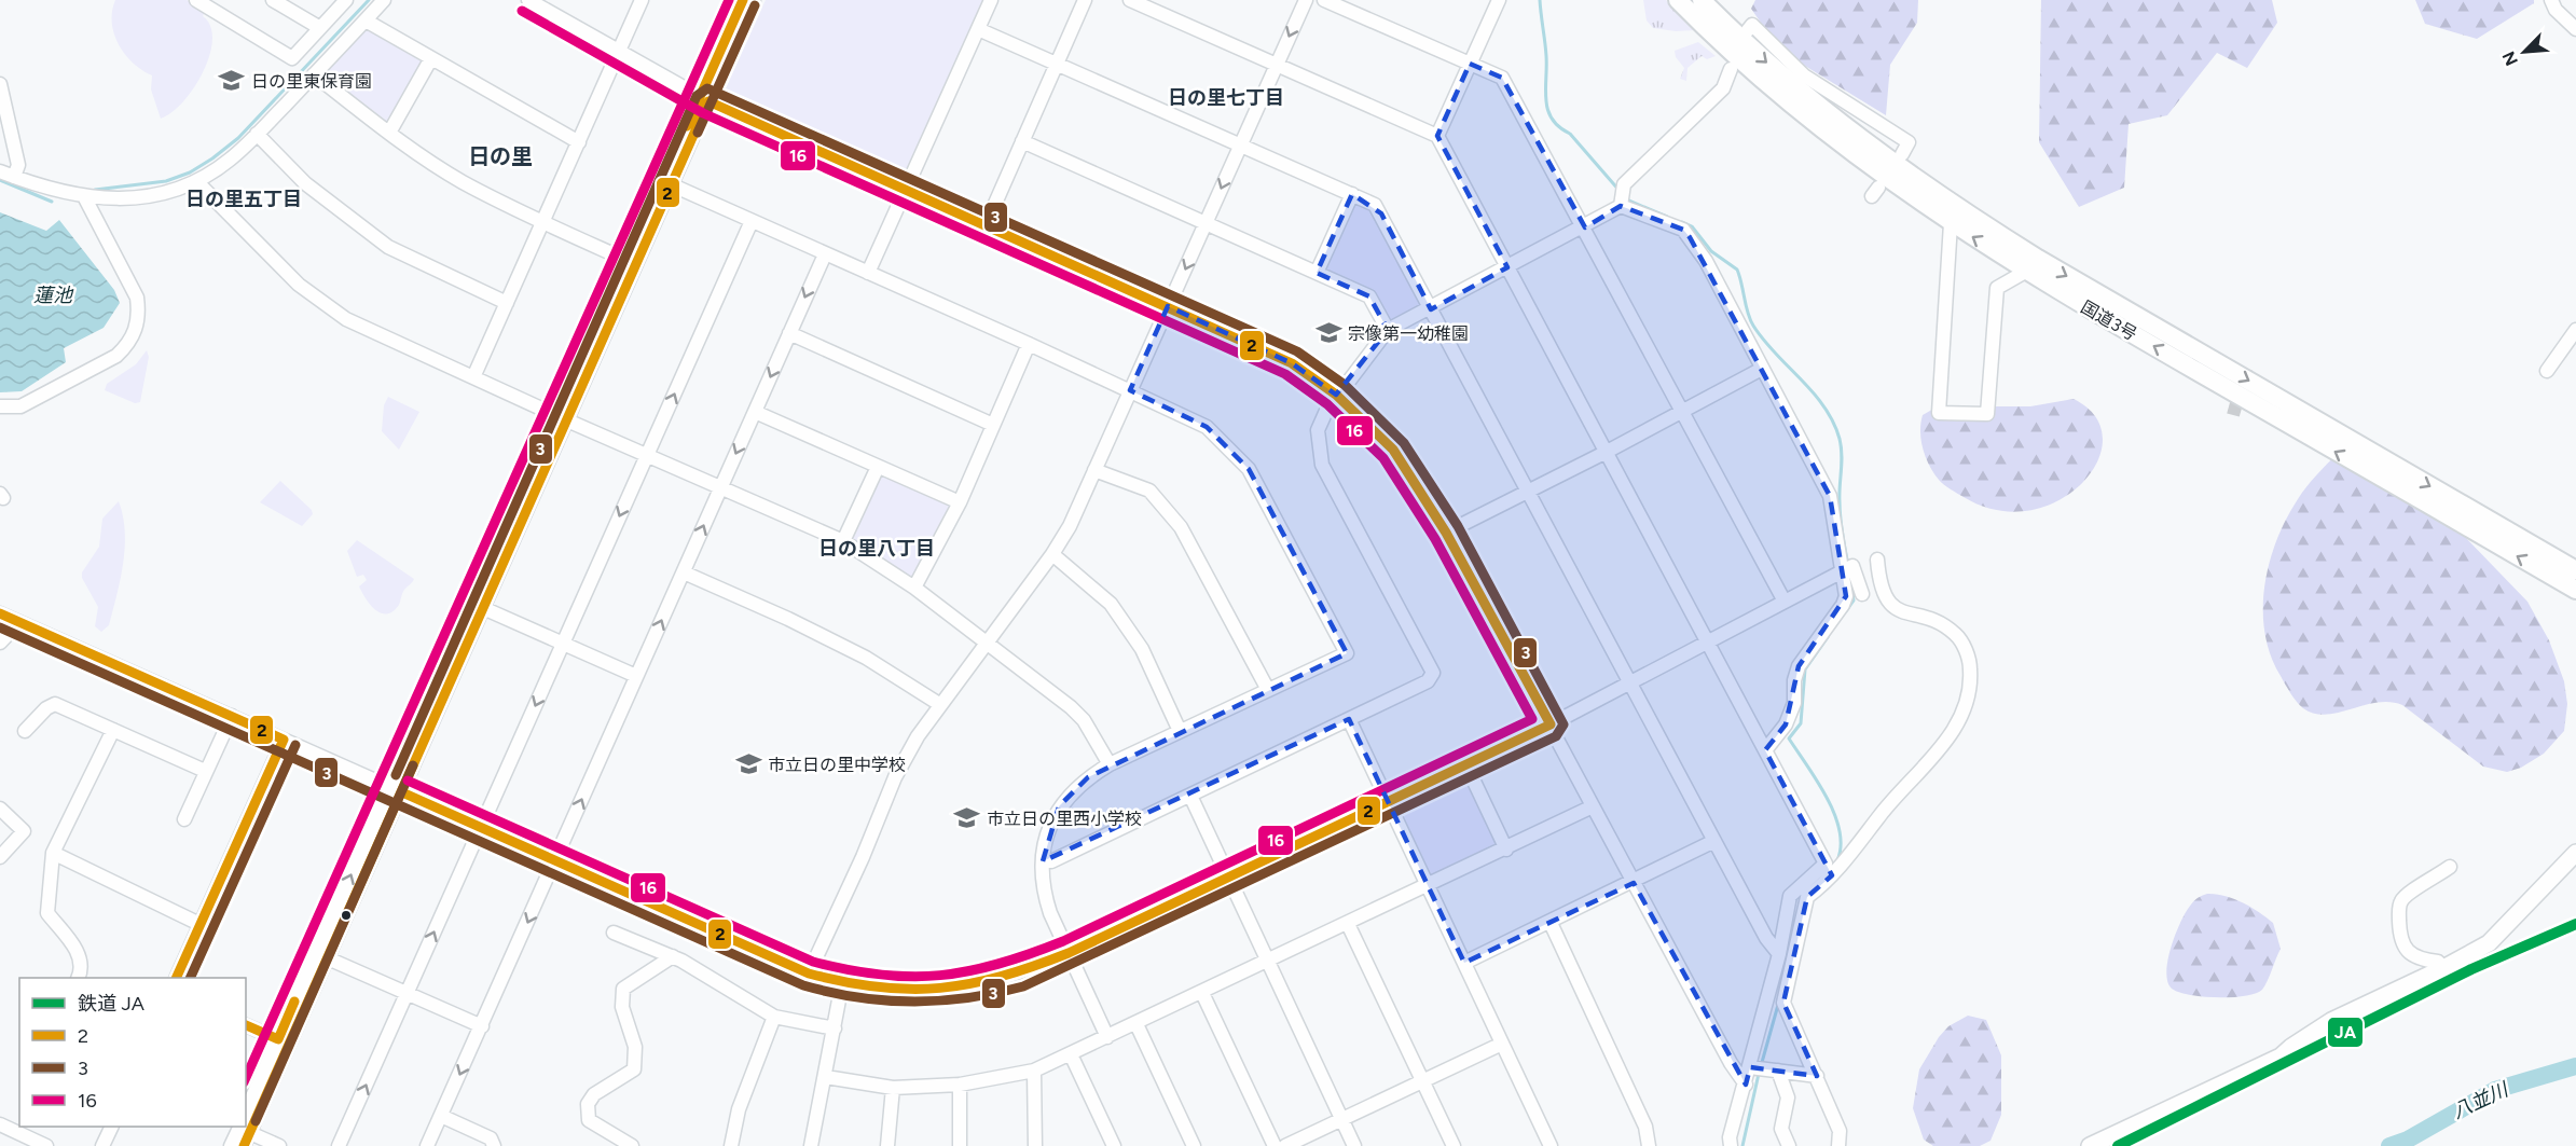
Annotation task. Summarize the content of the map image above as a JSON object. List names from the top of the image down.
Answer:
{
  "streets": {
    "highway": ["国道3号"]
  },
  "districts": [
    "日の里七丁目",
    "日の里",
    "日の里五丁目",
    "日の里八丁目"
  ],
  "water": ["蓮池", "八並川"],
  "places": {
    "school or university": [
      "日の里東保育園",
      "宗像第一幼稚園",
      "市立日の里中学校",
      "市立日の里西小学校"
    ]
  },
  "lines": [
    "transit line 2",
    "transit line 16",
    "transit line 3",
    "rail line JA"
  ],
  "legend": [
    "鉄道 JA",
    "2",
    "3",
    "16"
  ],
  "north": "bottom left"
}
